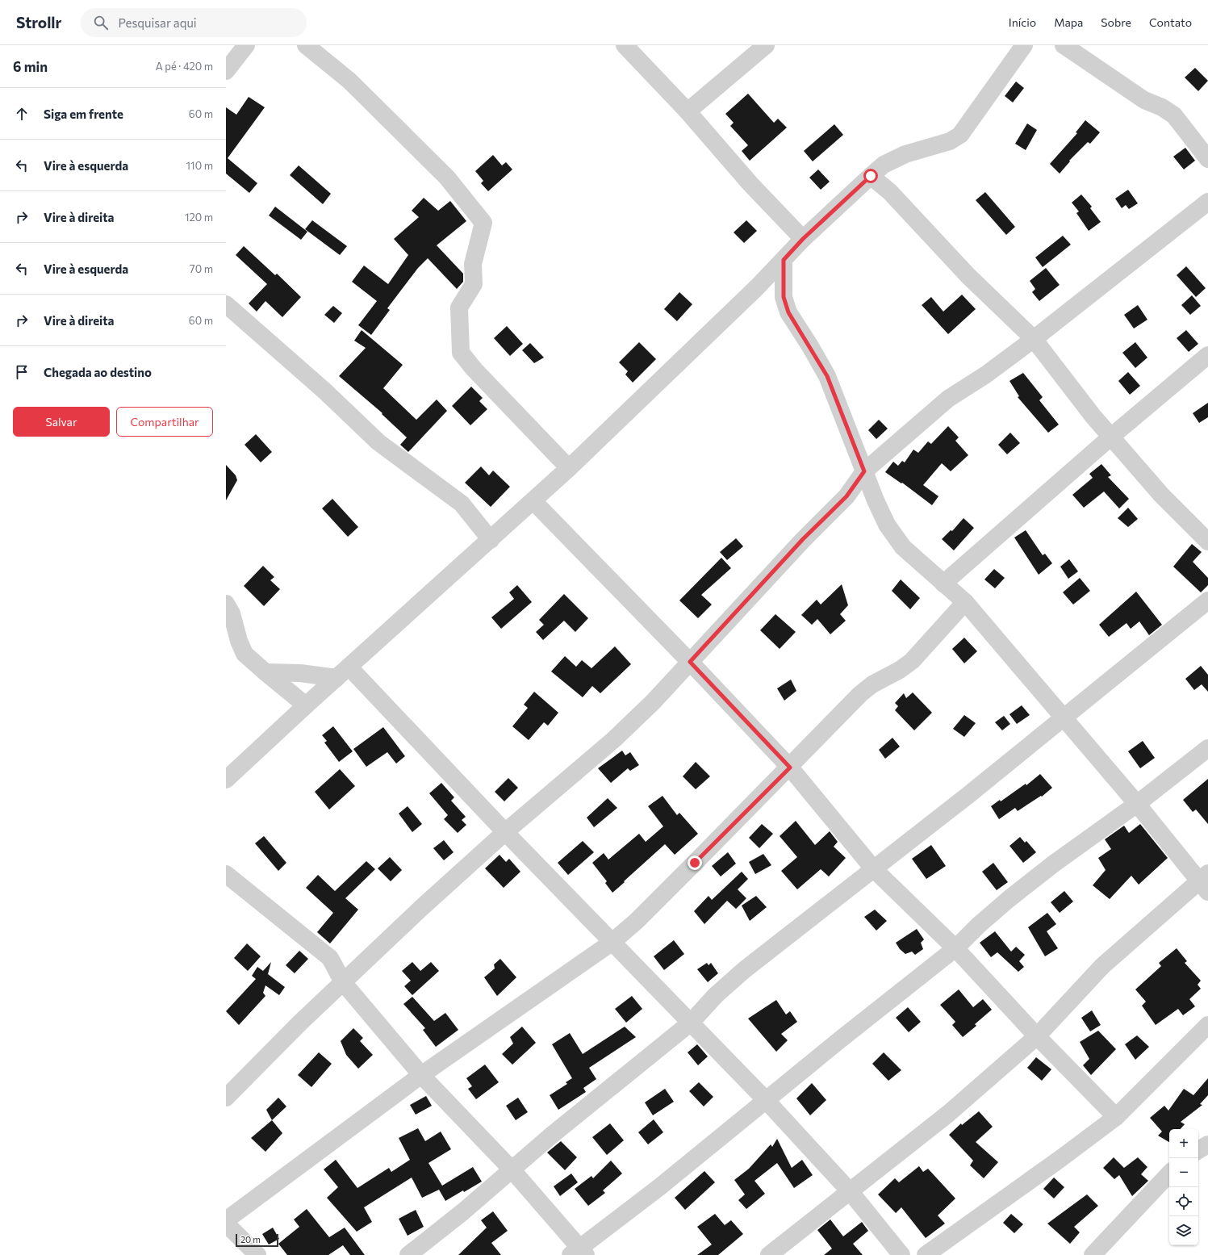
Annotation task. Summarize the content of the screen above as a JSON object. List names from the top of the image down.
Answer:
{
  "scale_bar": "20 m",
  "page": {
    "header": "Strollr",
    "search": "Pesquisar aqui",
    "nav": [
      "Início",
      "Mapa",
      "Sobre",
      "Contato"
    ],
    "heading": ["6 min", "A pé · 420 m"],
    "list": [
      ["Siga em frente", "60 m"],
      ["Vire à esquerda", "110 m"],
      ["Vire à direita", "120 m"],
      ["Vire à esquerda", "70 m"],
      ["Vire à direita", "60 m"],
      "Chegada ao destino"
    ],
    "buttons": ["Salvar", "Compartilhar"],
    "map_buttons": ["+", "−"],
    "scale": "20 m"
  }
}
